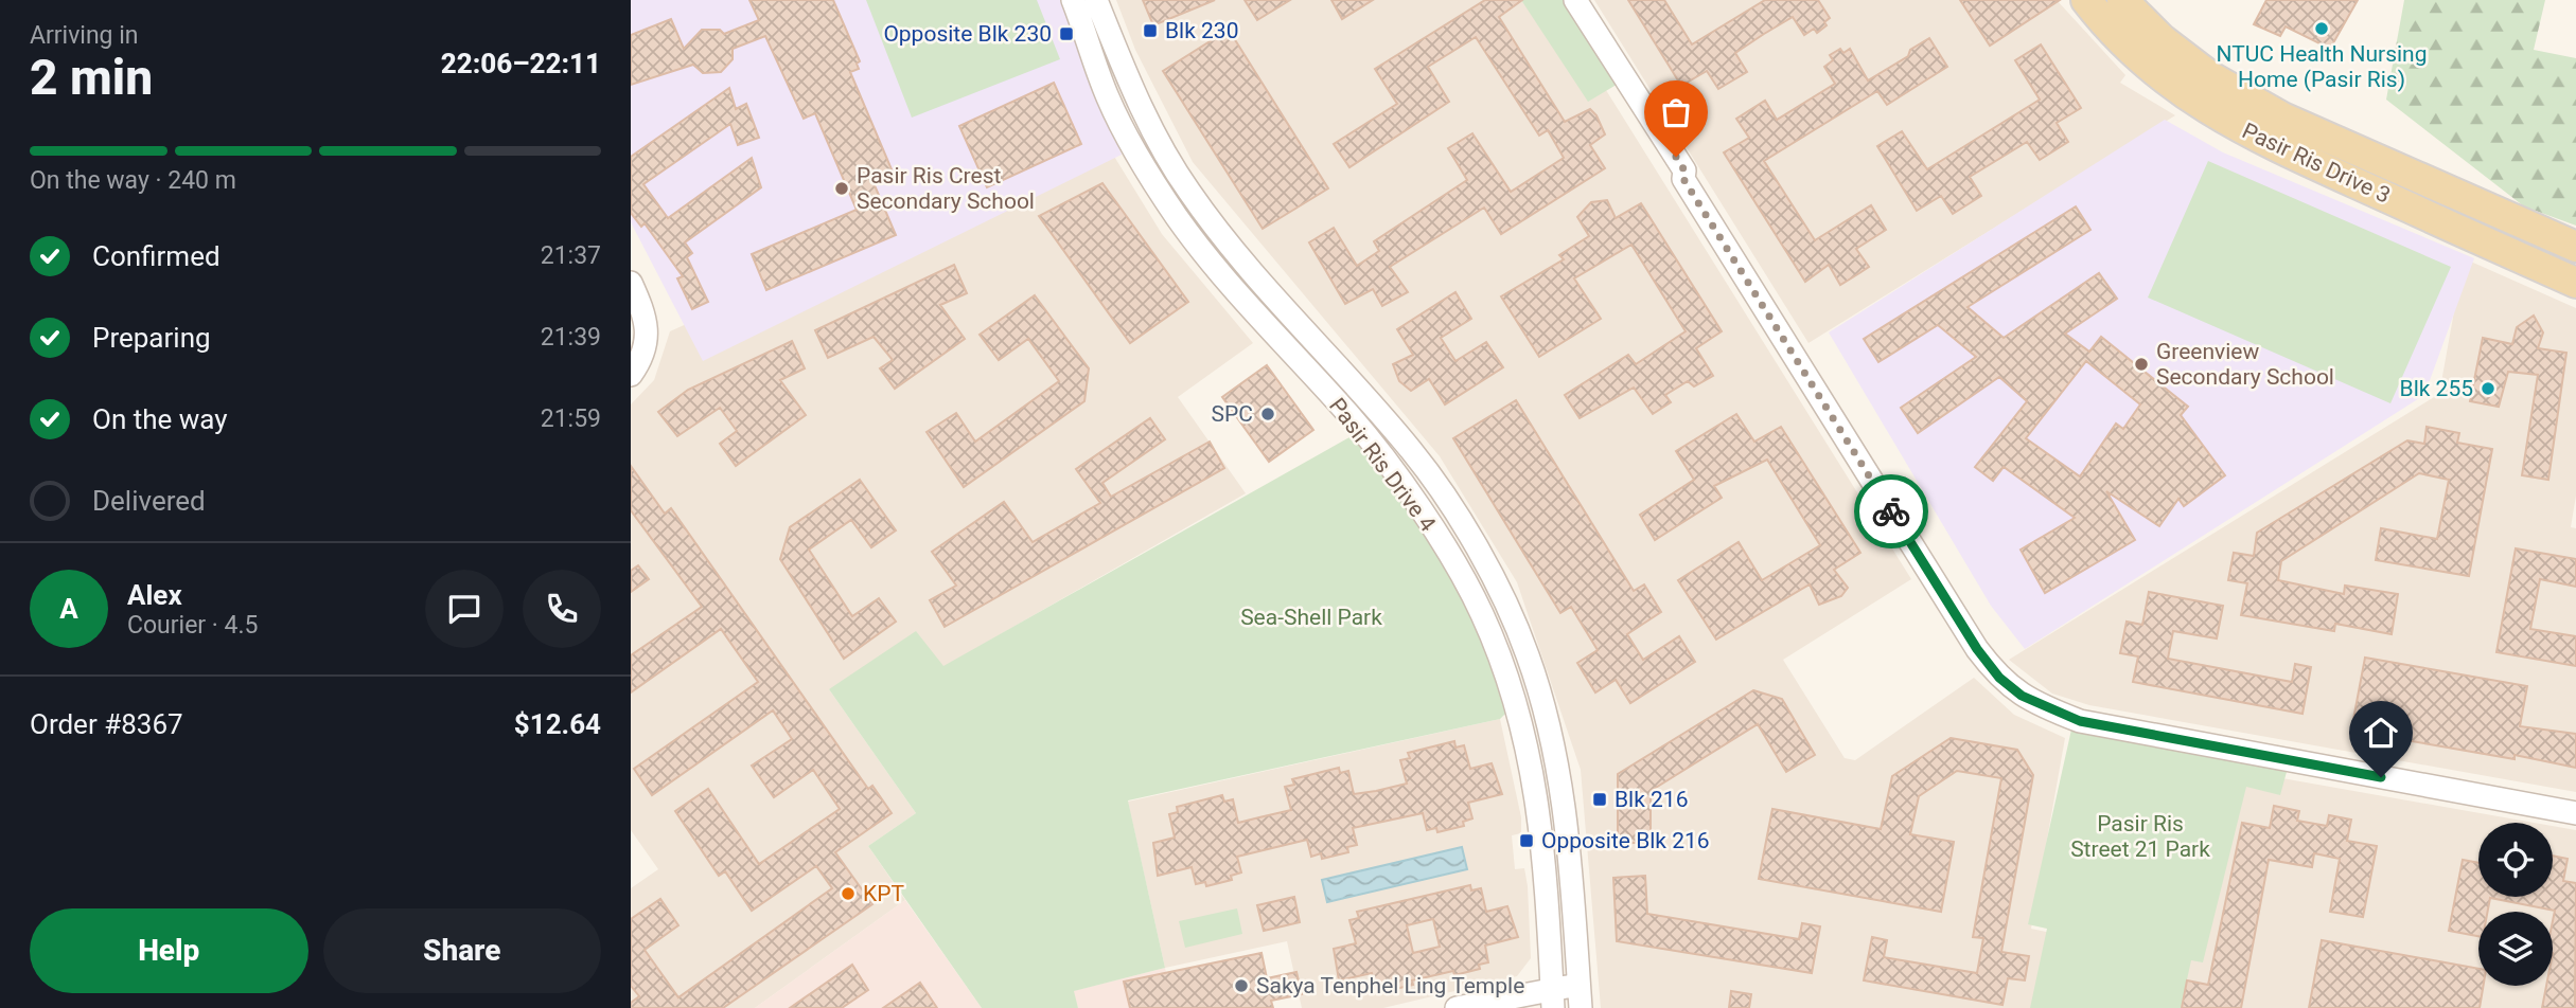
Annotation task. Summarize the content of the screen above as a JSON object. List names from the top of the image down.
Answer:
{
  "streets": {
    "main road": ["Pasir Ris Drive 3"],
    "street": ["Pasir Ris Drive 4"]
  },
  "parks": ["Sea-Shell Park", "Pasir Ris Street 21 Park"],
  "places": {
    "other": [
      "NTUC Health Nursing Home (Pasir Ris)",
      "Pasir Ris Crest Secondary School",
      "Greenview Secondary School",
      "Blk 255",
      "SPC",
      "KPT",
      "Sakya Tenphel Ling Temple"
    ],
    "transit": [
      "Blk 230",
      "Opposite Blk 230",
      "Blk 216",
      "Opposite Blk 216"
    ]
  },
  "page": {
    "heading": ["2 min", "Arriving in", "22:06–22:11"],
    "panel": [
      "Alex",
      "Courier · 4.5",
      "Order #8367",
      "$12.64"
    ],
    "bar": "On the way · 240 m",
    "list": [
      ["Confirmed", "21:37"],
      ["Preparing", "21:39"],
      ["On the way", "21:59"],
      "Delivered"
    ],
    "round": "A",
    "buttons": ["Help", "Share"]
  }
}
